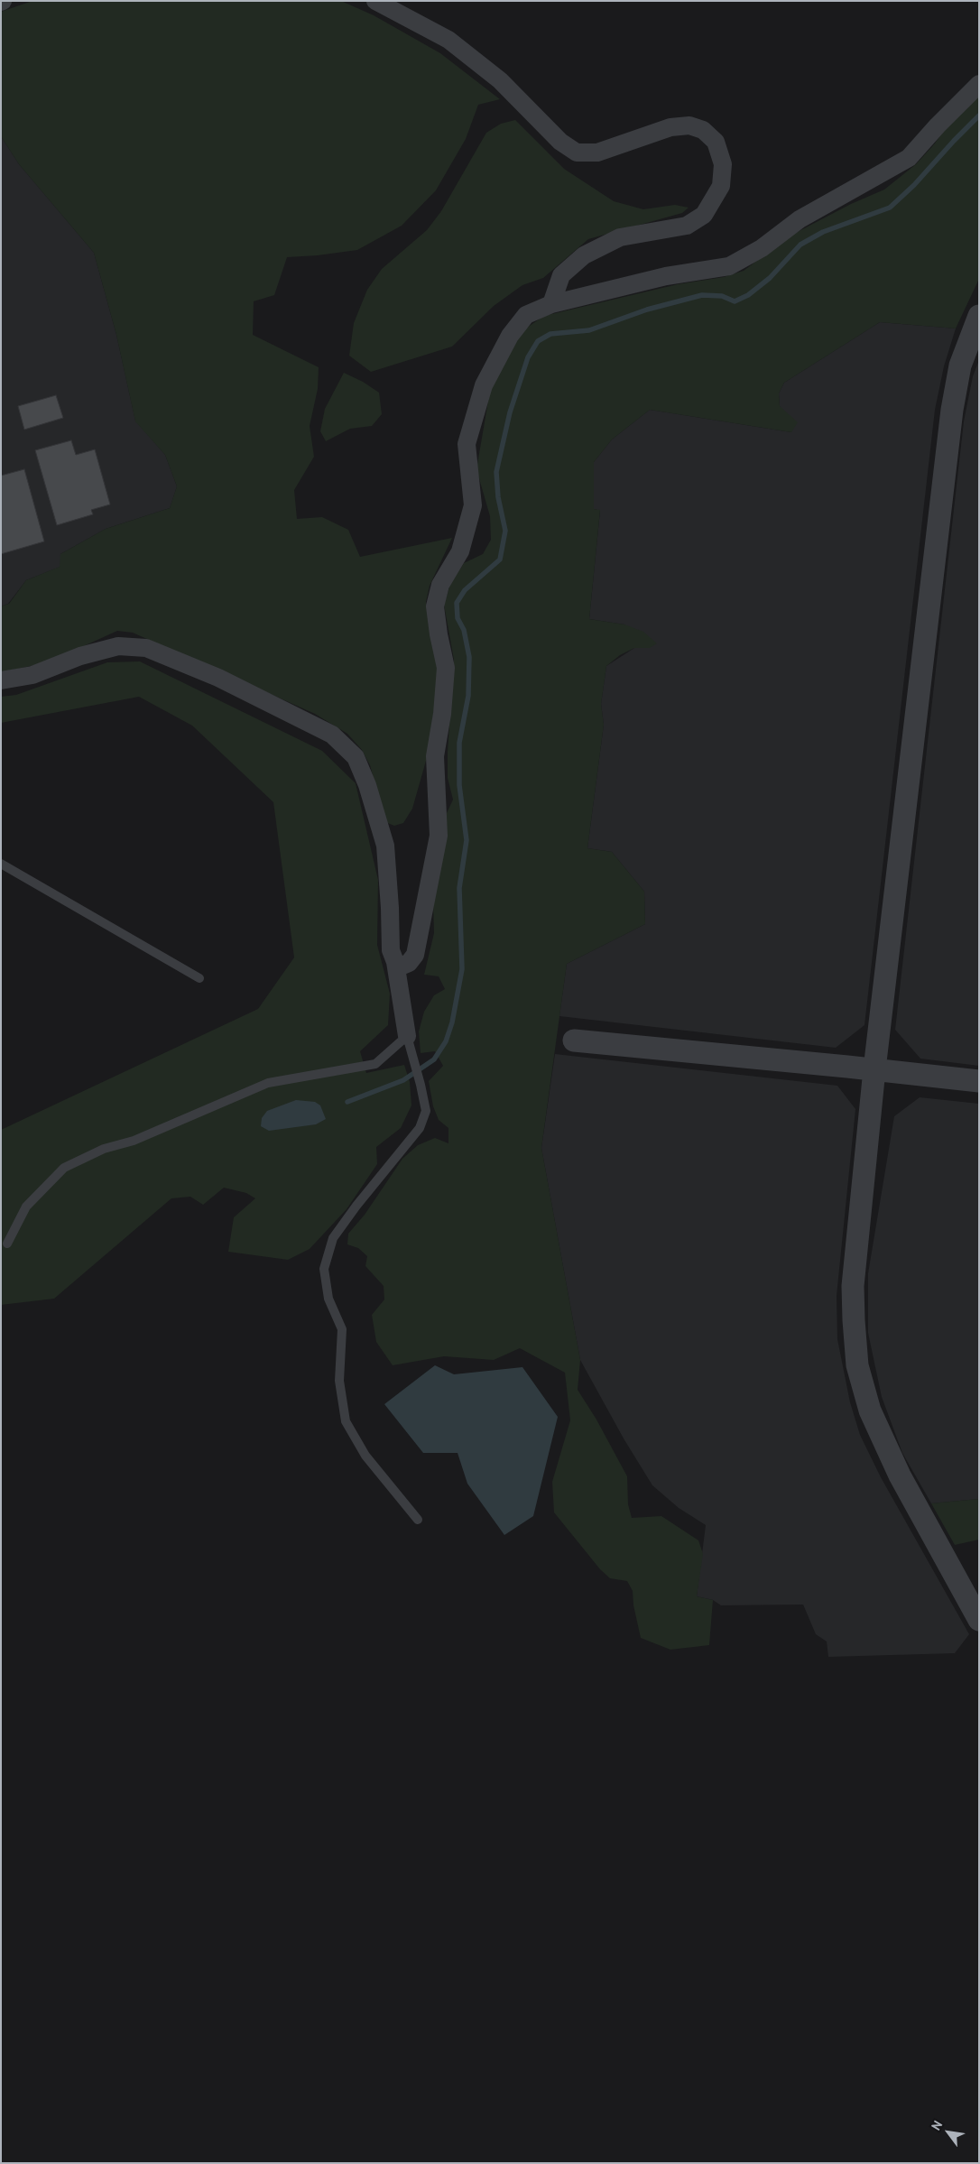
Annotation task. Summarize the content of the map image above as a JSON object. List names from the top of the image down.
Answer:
{
  "north": "top left"
}
